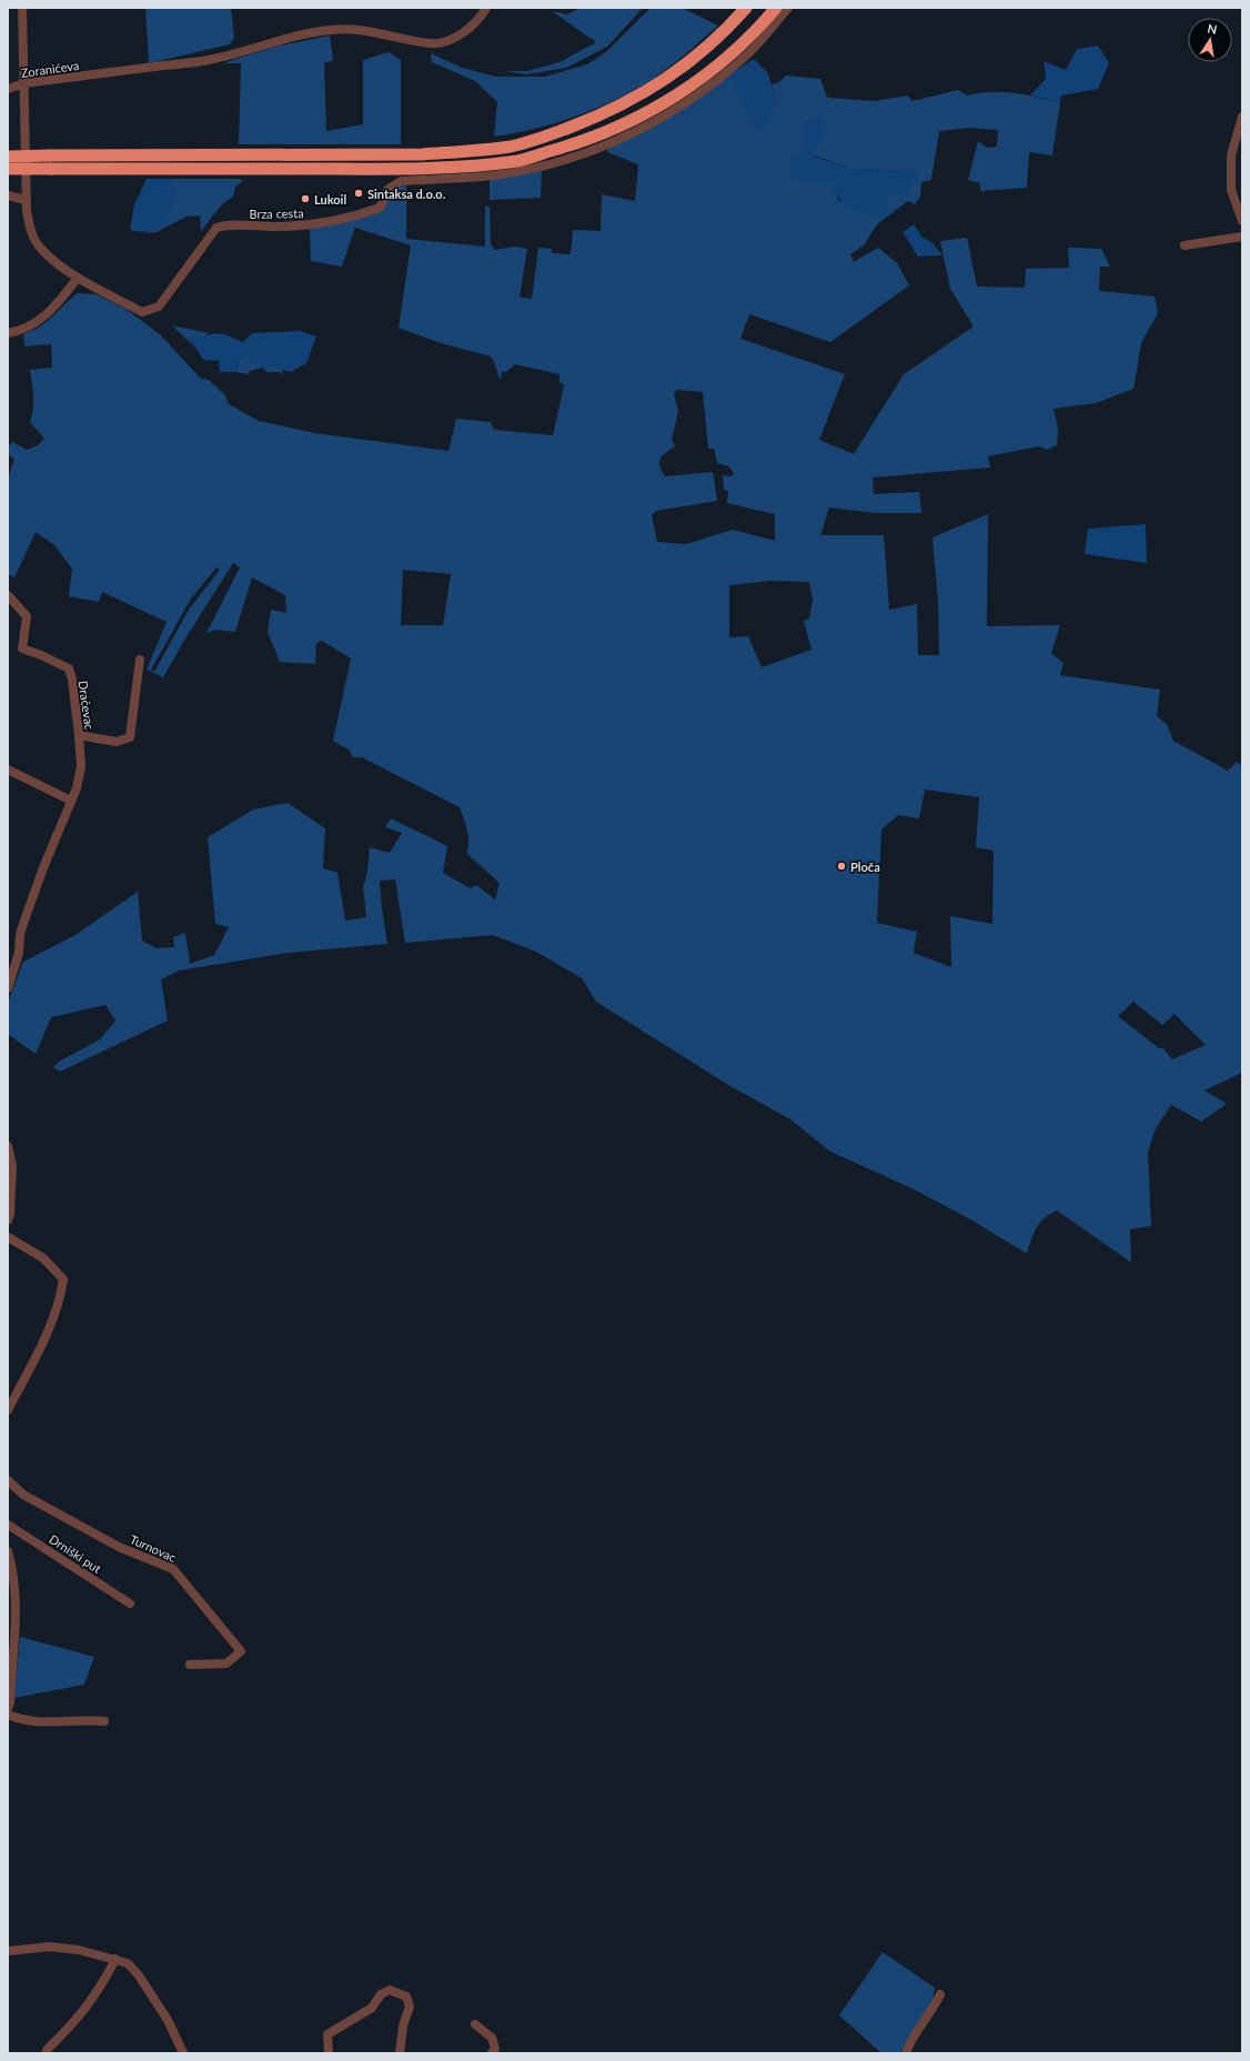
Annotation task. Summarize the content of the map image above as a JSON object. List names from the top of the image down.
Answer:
{
  "streets": {
    "street": [
      "Zoranićeva",
      "Brza cesta",
      "Dračevac",
      "Turnovac",
      "Drniški put"
    ]
  },
  "places": ["Sintaksa d.o.o.", "Lukoil", "Ploča"],
  "north": "top"
}
